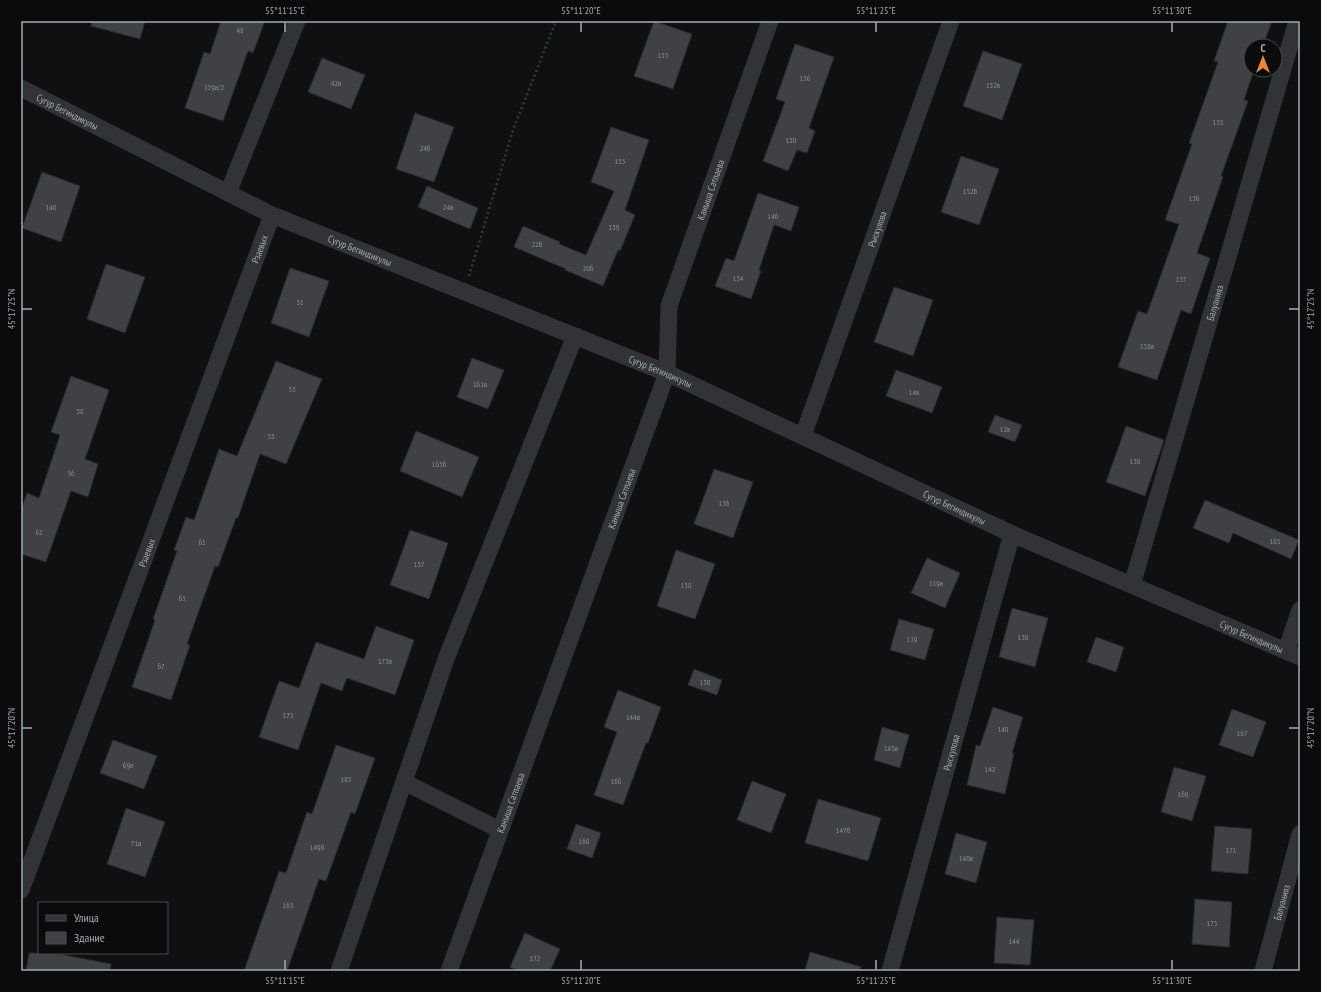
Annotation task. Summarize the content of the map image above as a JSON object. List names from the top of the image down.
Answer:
{
  "streets": {
    "street": [
      "Сугур Бегиндикулы",
      "Каныша Сатпаева",
      "Рыскулова",
      "Рзаевых",
      "Балуанияз"
    ]
  },
  "crossings": [
    ["Сугур Бегиндикулы", "Каныша Сатпаева"],
    ["Сугур Бегиндикулы", "Рыскулова"],
    ["Сугур Бегиндикулы", "Рзаевых"],
    ["Сугур Бегиндикулы", "Балуанияз"]
  ],
  "house_numbers": [
    "48",
    "153",
    "156",
    "42в",
    "152в",
    "139а/2",
    "155",
    "150",
    "24б",
    "155",
    "152Б",
    "136",
    "140",
    "24в",
    "146",
    "159",
    "22б",
    "20б",
    "134",
    "137",
    "51",
    "138а",
    "161а",
    "53",
    "14в",
    "58",
    "12в",
    "55",
    "138",
    "163б",
    "56",
    "136",
    "62",
    "165",
    "61",
    "157",
    "119а",
    "158",
    "63",
    "138",
    "119",
    "173а",
    "67",
    "138",
    "173",
    "144а",
    "140",
    "167",
    "145а",
    "69а",
    "142",
    "185",
    "166",
    "169",
    "147б",
    "168",
    "71а",
    "149б",
    "171",
    "140а",
    "163",
    "173",
    "144",
    "172"
  ],
  "legend": ["Улица", "Здание"],
  "north": "top",
  "coordinates": [
    "55°11'15\"E",
    "55°11'20\"E",
    "55°11'25\"E",
    "55°11'30\"E",
    "45°17'25\"N",
    "45°17'20\"N"
  ]
}
